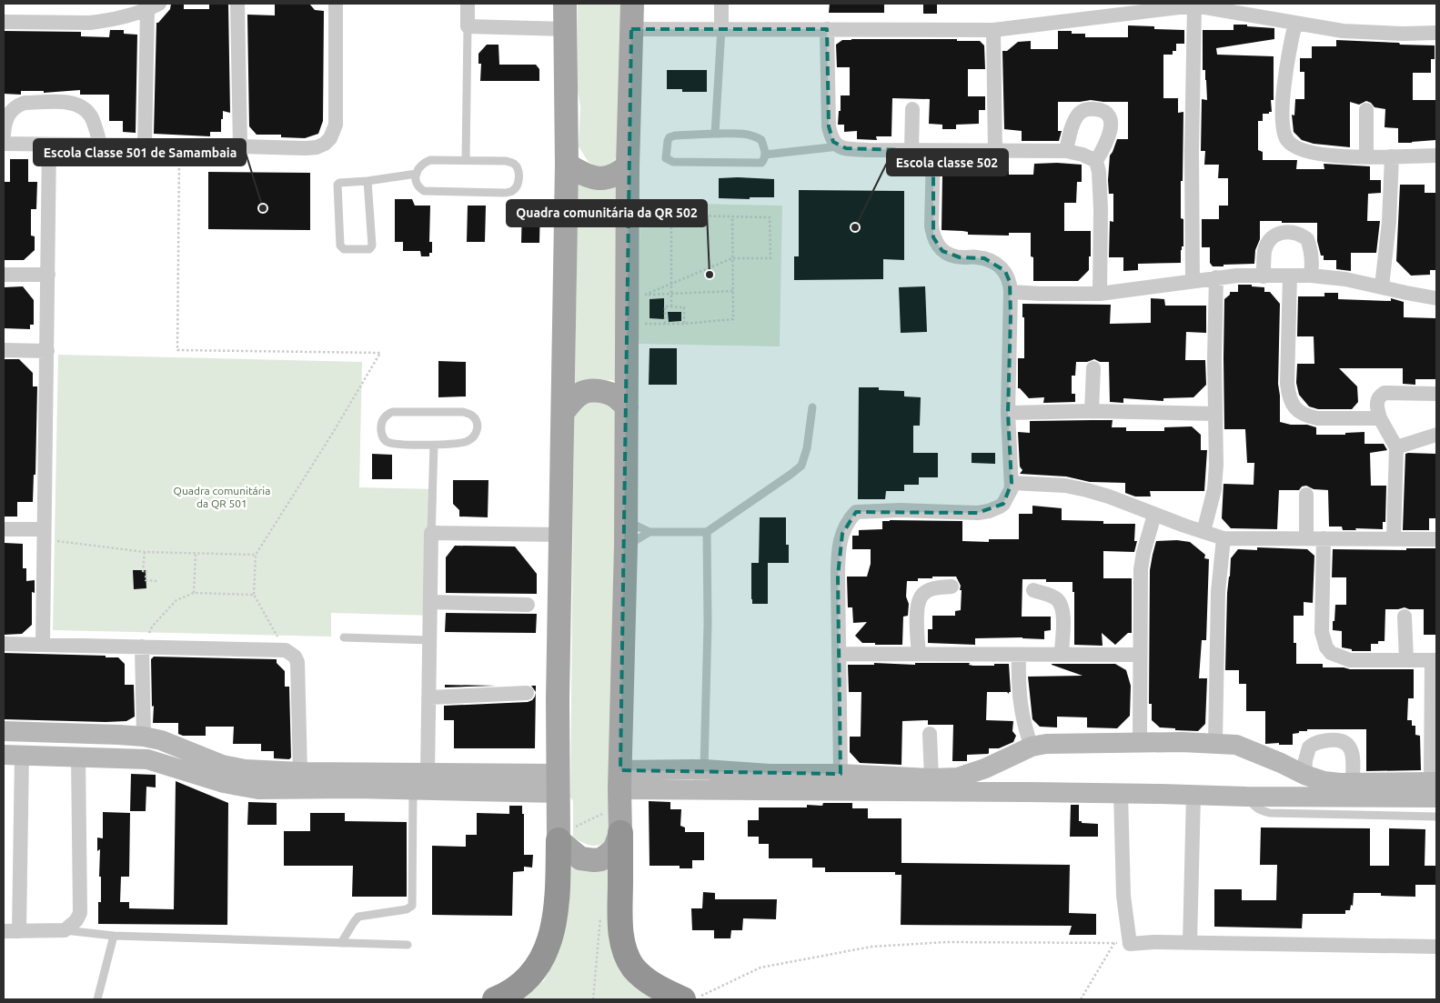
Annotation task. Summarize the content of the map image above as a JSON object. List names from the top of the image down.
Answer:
{
  "parks": ["Quadra comunitária da QR 501"],
  "places": ["Escola Classe 501 de Samambaia", "Escola classe 502", "Quadra comunitária da QR 502"]
}
